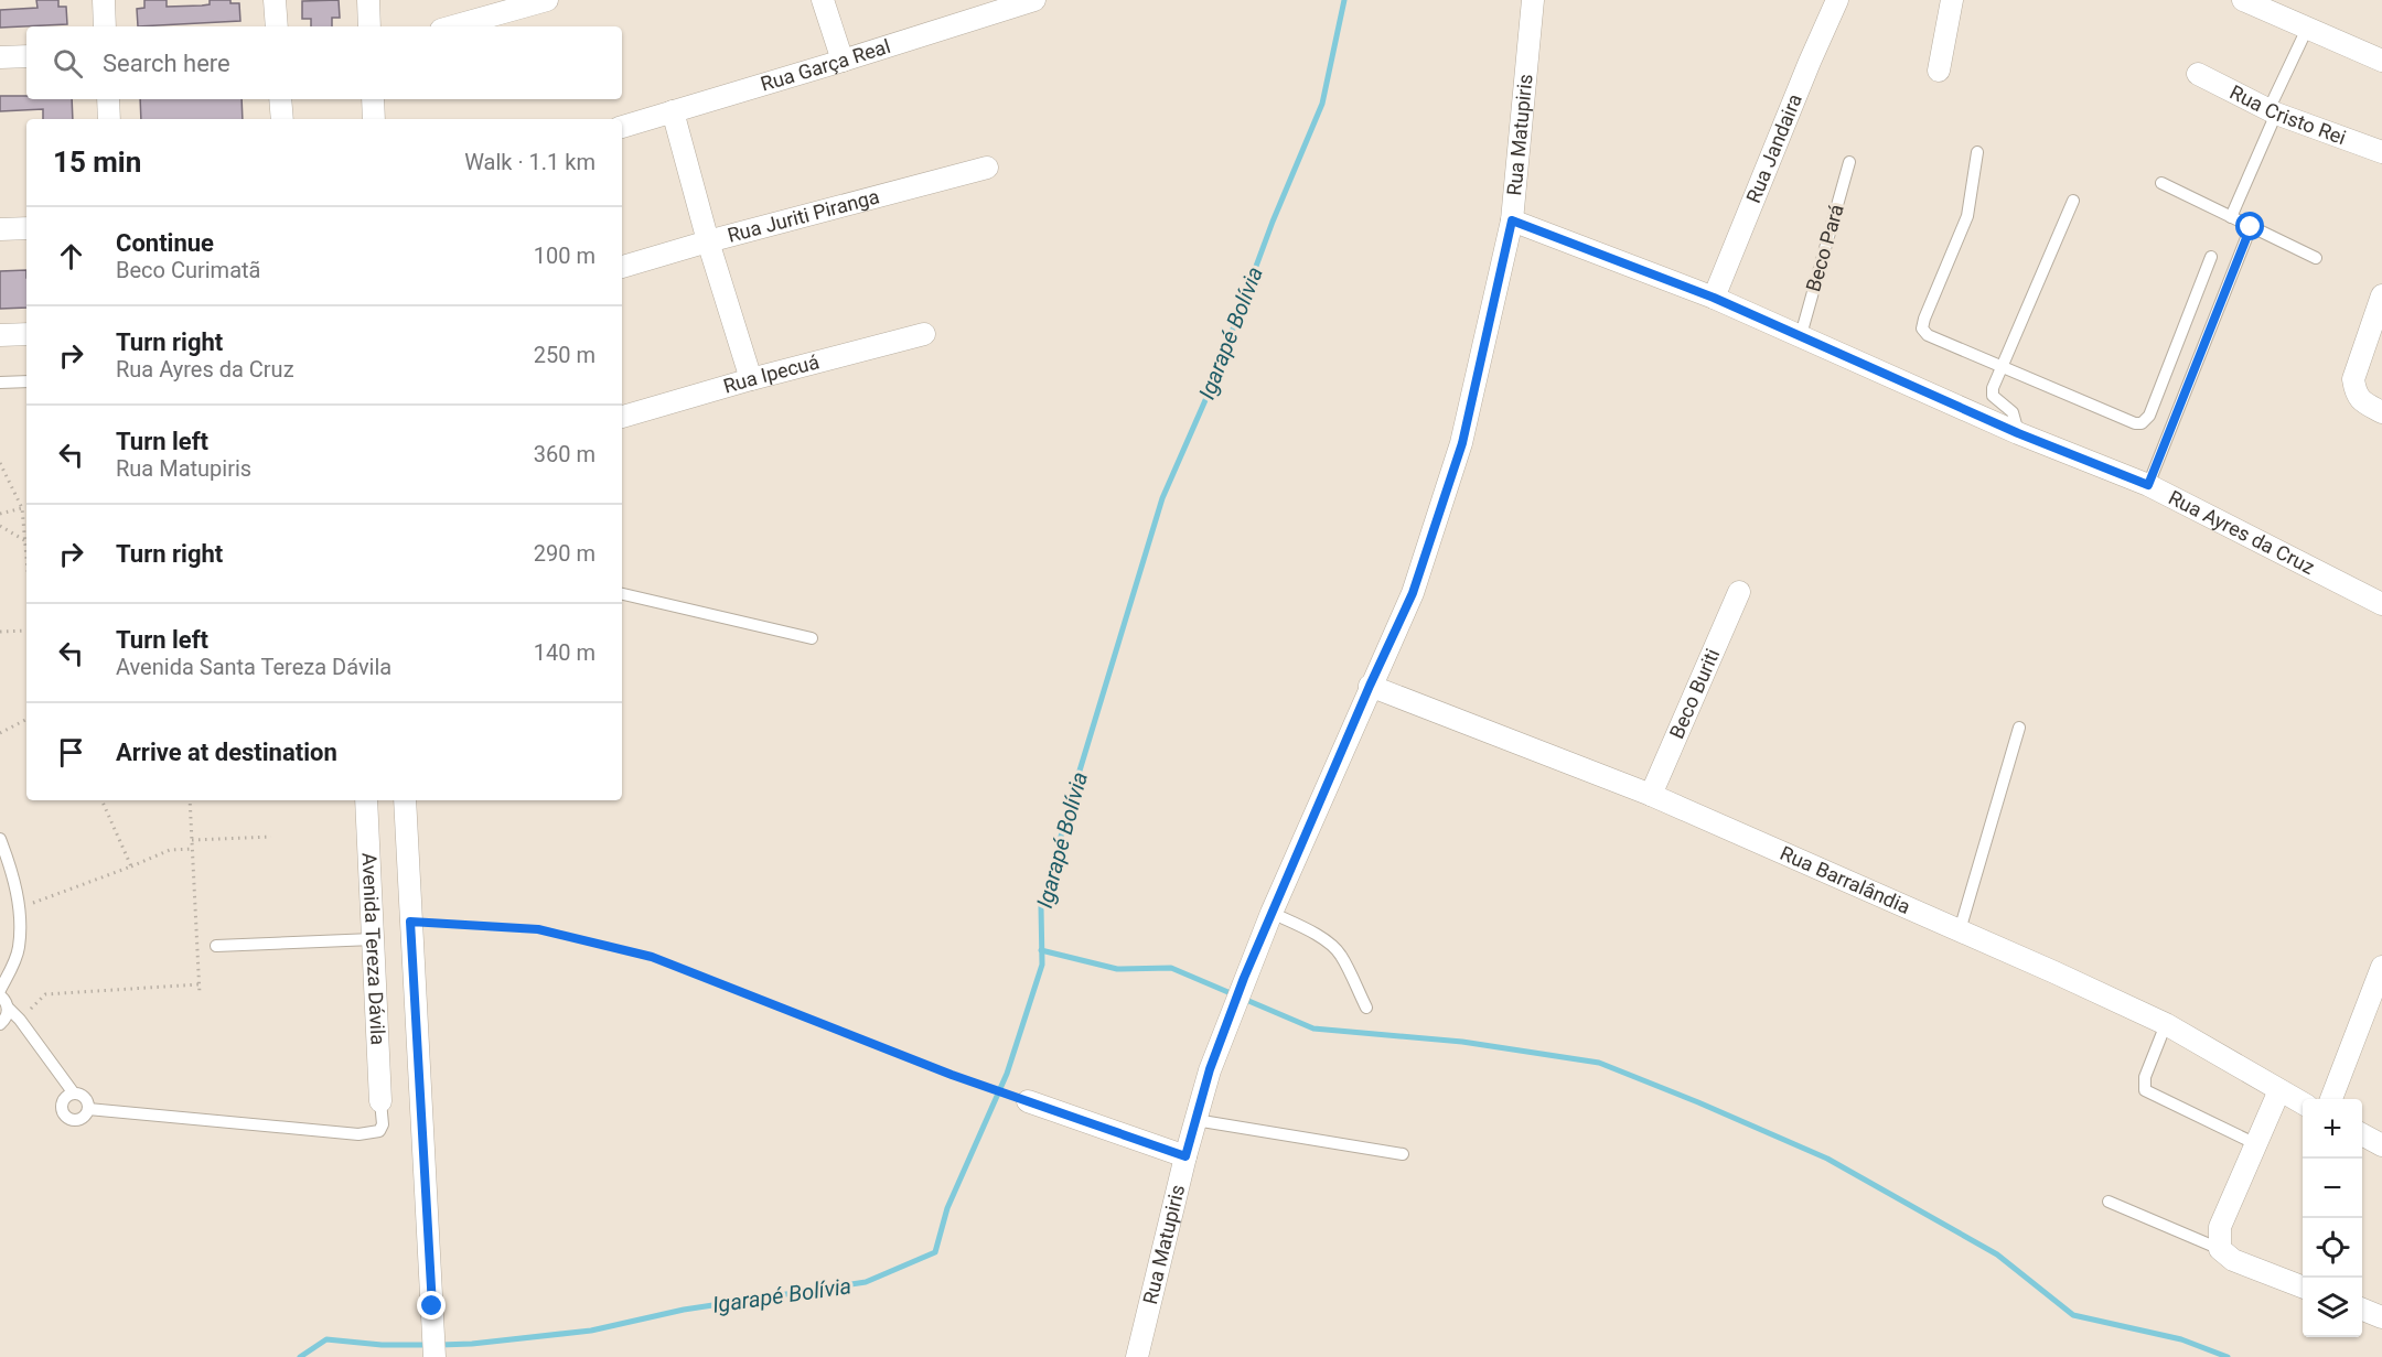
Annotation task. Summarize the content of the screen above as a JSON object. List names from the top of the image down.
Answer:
{
  "streets": {
    "street": [
      "Rua Garça Real",
      "Rua Cristo Rei",
      "Rua Matupiris",
      "Rua Jandaira",
      "Rua Juriti Piranga",
      "Rua Ipecuá",
      "Rua Ayres da Cruz",
      "Beco Buriti",
      "Rua Barralândia",
      "Avenida Tereza Dávila"
    ],
    "lane": ["Beco Pará"]
  },
  "crossings": [
    ["Rua Matupiris", "Rua Ayres da Cruz"],
    ["Rua Matupiris", "Rua Barralândia"],
    ["Rua Jandaira", "Rua Ayres da Cruz"],
    ["Beco Pará", "Rua Ayres da Cruz"],
    ["Beco Buriti", "Rua Barralândia"]
  ],
  "water": ["Igarapé Bolívia"],
  "page": {
    "search": "Search here",
    "heading": ["15 min", "Walk · 1.1 km"],
    "list": [
      ["Continue", "Beco Curimatã", "100 m"],
      ["Turn right", "Rua Ayres da Cruz", "250 m"],
      ["Turn left", "Rua Matupiris", "360 m"],
      ["Turn right", "290 m"],
      ["Turn left", "Avenida Santa Tereza Dávila", "140 m"],
      "Arrive at destination"
    ],
    "map_buttons": ["+", "−"]
  }
}
